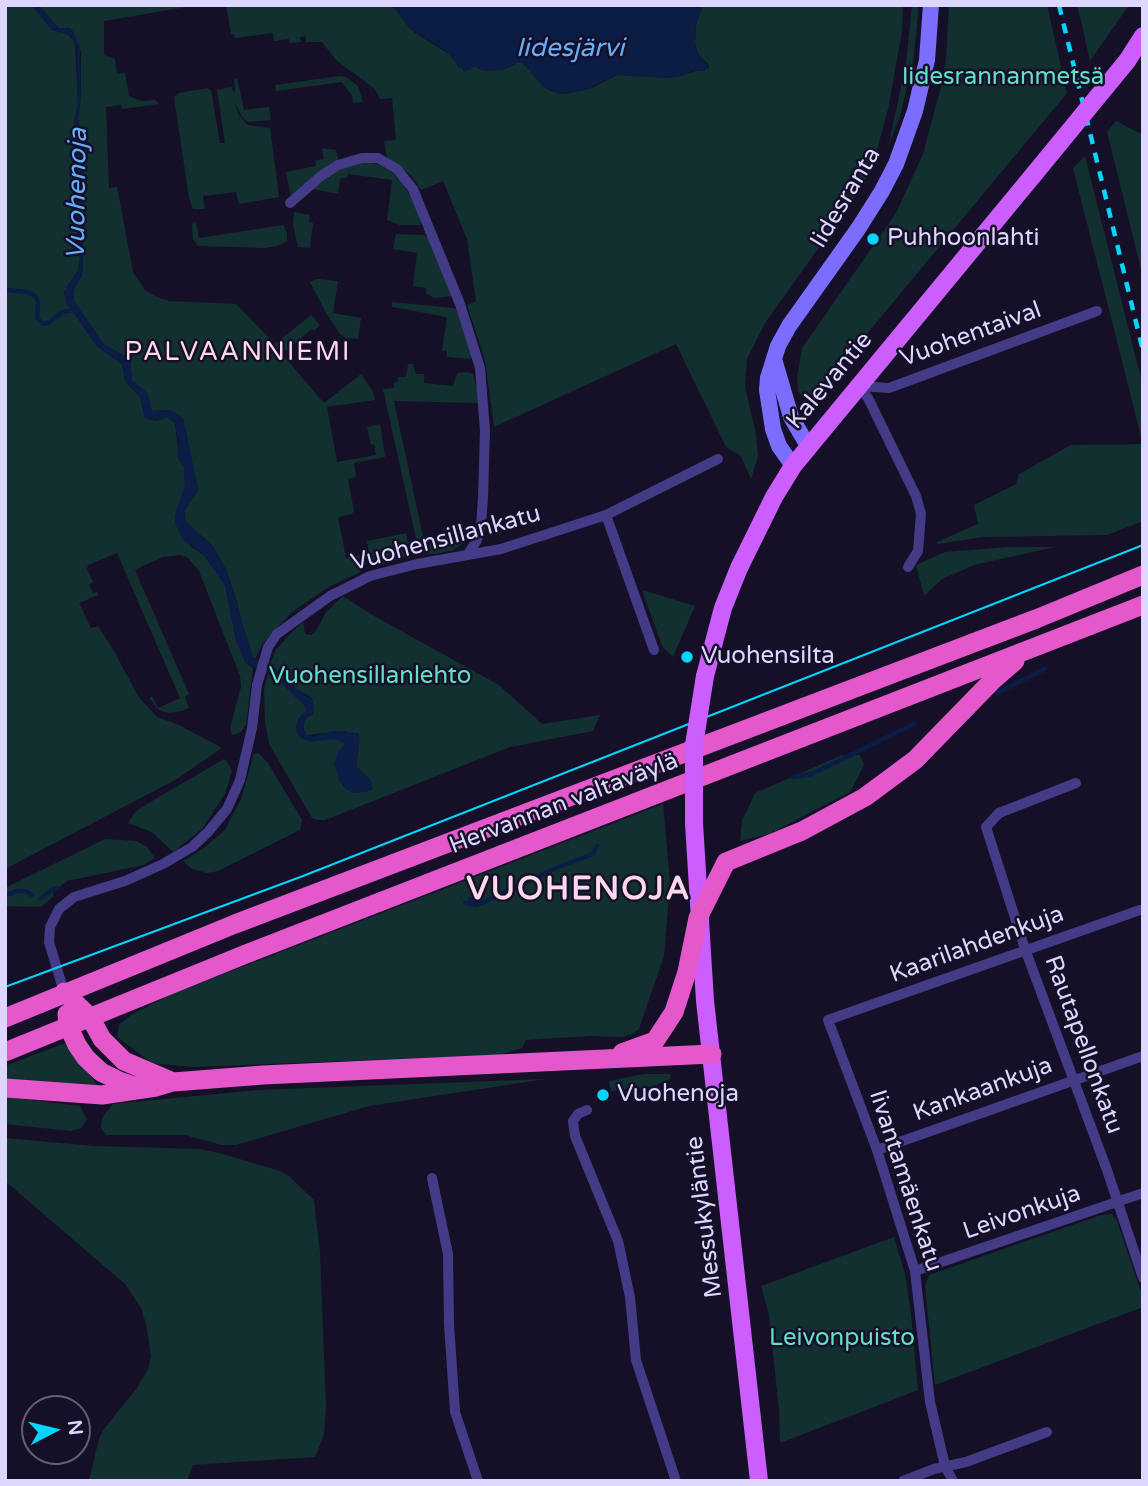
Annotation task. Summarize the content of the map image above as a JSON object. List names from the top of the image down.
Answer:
{
  "streets": {
    "highway": ["Hervannan valtaväylä"],
    "main road": ["Iidesranta", "Kalevantie", "Messukyläntie"],
    "street": [
      "Vuohentaival",
      "Vuohensillankatu",
      "Kaarilahdenkuja",
      "Rautapellonkatu",
      "Kankaankuja",
      "Iivantamäenkatu",
      "Leivonkuja"
    ]
  },
  "crossings": [
    ["Iidesranta", "Kalevantie"],
    ["Vuohentaival", "Kalevantie"],
    ["Kalevantie", "Messukyläntie"],
    ["Vuohensillankatu", "Hervannan valtaväylä"],
    ["Kaarilahdenkuja", "Rautapellonkatu"],
    ["Kaarilahdenkuja", "Iivantamäenkatu"],
    ["Rautapellonkatu", "Kankaankuja"],
    ["Rautapellonkatu", "Leivonkuja"],
    ["Kankaankuja", "Iivantamäenkatu"],
    ["Iivantamäenkatu", "Leivonkuja"]
  ],
  "districts": ["PALVAANNIEMI", "VUOHENOJA"],
  "water": ["Iidesjärvi", "Vuohenoja"],
  "parks": ["Iidesrannanmetsä", "Vuohensillanlehto", "Leivonpuisto"],
  "places": ["Puhhoonlahti", "Vuohensilta", "Vuohenoja"],
  "north": "right"
}
